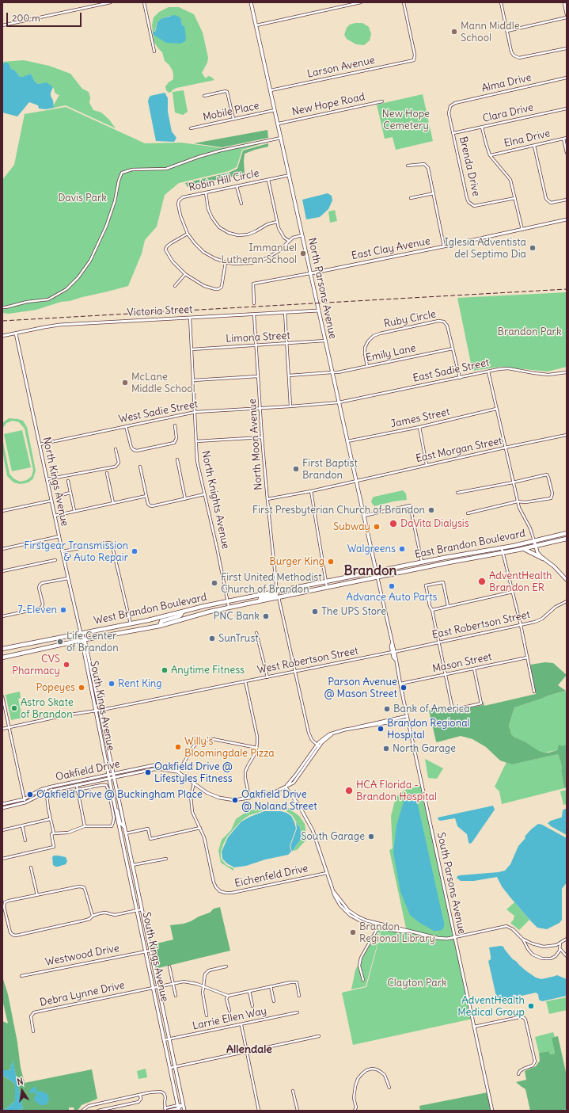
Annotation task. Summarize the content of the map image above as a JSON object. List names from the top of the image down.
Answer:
{
  "streets": {
    "highway": ["East Brandon Boulevard", "West Brandon Boulevard"],
    "main road": ["North Parsons Avenue", "South Kings Avenue"],
    "street": [
      "Larson Avenue",
      "Alma Drive",
      "New Hope Road",
      "Mobile Place",
      "Clara Drive",
      "Elna Drive",
      "Brenda Drive",
      "Robin Hill Circle",
      "East Clay Avenue",
      "Victoria Street",
      "Ruby Circle",
      "Limona Street",
      "Emily Lane",
      "East Sadie Street",
      "West Sadie Street",
      "James Street",
      "North Moon Avenue",
      "East Morgan Street",
      "North Kings Avenue",
      "North Knights Avenue",
      "East Robertson Street",
      "West Robertson Street",
      "Mason Street",
      "Oakfield Drive",
      "Eichenfeld Drive",
      "South Parsons Avenue",
      "Westwood Drive",
      "Debra Lynne Drive",
      "Larrie Ellen Way"
    ]
  },
  "crossings": [
    ["Larson Avenue", "North Parsons Avenue"],
    ["Alma Drive", "Brenda Drive"],
    ["New Hope Road", "North Parsons Avenue"],
    ["Mobile Place", "North Parsons Avenue"],
    ["Clara Drive", "Brenda Drive"],
    ["Robin Hill Circle", "North Parsons Avenue"],
    ["East Clay Avenue", "North Parsons Avenue"],
    ["North Parsons Avenue", "Victoria Street"],
    ["North Parsons Avenue", "Limona Street"],
    ["North Parsons Avenue", "Emily Lane"],
    ["North Parsons Avenue", "East Sadie Street"],
    ["North Parsons Avenue", "West Sadie Street"],
    ["North Parsons Avenue", "James Street"],
    ["North Parsons Avenue", "East Morgan Street"],
    ["North Parsons Avenue", "East Brandon Boulevard"],
    ["North Parsons Avenue", "West Brandon Boulevard"],
    ["North Parsons Avenue", "South Parsons Avenue"],
    ["Victoria Street", "North Moon Avenue"],
    ["Victoria Street", "North Kings Avenue"],
    ["Victoria Street", "North Knights Avenue"],
    ["Ruby Circle", "Emily Lane"],
    ["Ruby Circle", "East Sadie Street"],
    ["Limona Street", "North Moon Avenue"],
    ["Limona Street", "North Knights Avenue"],
    ["East Sadie Street", "West Sadie Street"],
    ["West Sadie Street", "North Moon Avenue"],
    ["West Sadie Street", "North Kings Avenue"],
    ["West Sadie Street", "North Knights Avenue"],
    ["North Moon Avenue", "East Morgan Street"],
    ["North Moon Avenue", "West Brandon Boulevard"],
    ["North Kings Avenue", "West Brandon Boulevard"],
    ["North Kings Avenue", "South Kings Avenue"],
    ["North Knights Avenue", "West Brandon Boulevard"],
    ["East Brandon Boulevard", "West Brandon Boulevard"],
    ["East Brandon Boulevard", "South Parsons Avenue"],
    ["West Brandon Boulevard", "South Kings Avenue"],
    ["West Brandon Boulevard", "South Parsons Avenue"],
    ["East Robertson Street", "West Robertson Street"],
    ["East Robertson Street", "South Parsons Avenue"],
    ["West Robertson Street", "South Kings Avenue"],
    ["West Robertson Street", "South Parsons Avenue"],
    ["Mason Street", "South Parsons Avenue"],
    ["South Kings Avenue", "Oakfield Drive"],
    ["South Kings Avenue", "Westwood Drive"],
    ["South Kings Avenue", "Debra Lynne Drive"],
    ["South Kings Avenue", "Larrie Ellen Way"],
    ["Oakfield Drive", "Eichenfeld Drive"],
    ["Oakfield Drive", "South Parsons Avenue"]
  ],
  "districts": ["Brandon", "Allendale"],
  "parks": [
    "New Hope Cemetery",
    "Davis Park",
    "Brandon Park",
    "Clayton Park"
  ],
  "places": [
    "Mann Middle School",
    "Iglesia Adventista del Septimo Dia",
    "Immanuel Lutheran School",
    "McLane Middle School",
    "First Baptist Brandon",
    "First Presbyterian Church of Brandon",
    "DaVita Dialysis",
    "Subway",
    "Walgreens",
    "Firstgear Transmission & Auto Repair",
    "Burger King",
    "AdventHealth Brandon ER",
    "First United Methodist Church of Brandon",
    "Advance Auto Parts",
    "7-Eleven",
    "The UPS Store",
    "PNC Bank",
    "SunTrust",
    "Life Center of Brandon",
    "CVS Pharmacy",
    "Anytime Fitness",
    "Rent King",
    "Popeyes",
    "Parson Avenue @ Mason Street",
    "Astro Skate of Brandon",
    "Bank of America",
    "Brandon Regional Hospital",
    "Willy's Bloomingdale Pizza",
    "North Garage",
    "Oakfield Drive @ Lifestyles Fitness",
    "HCA Florida - Brandon Hospital",
    "Oakfield Drive @ Buckingham Place",
    "Oakfield Drive @ Noland Street",
    "South Garage",
    "Brandon Regional Library",
    "AdventHealth Medical Group"
  ],
  "scale_bar": "200 m",
  "north": "top"
}
